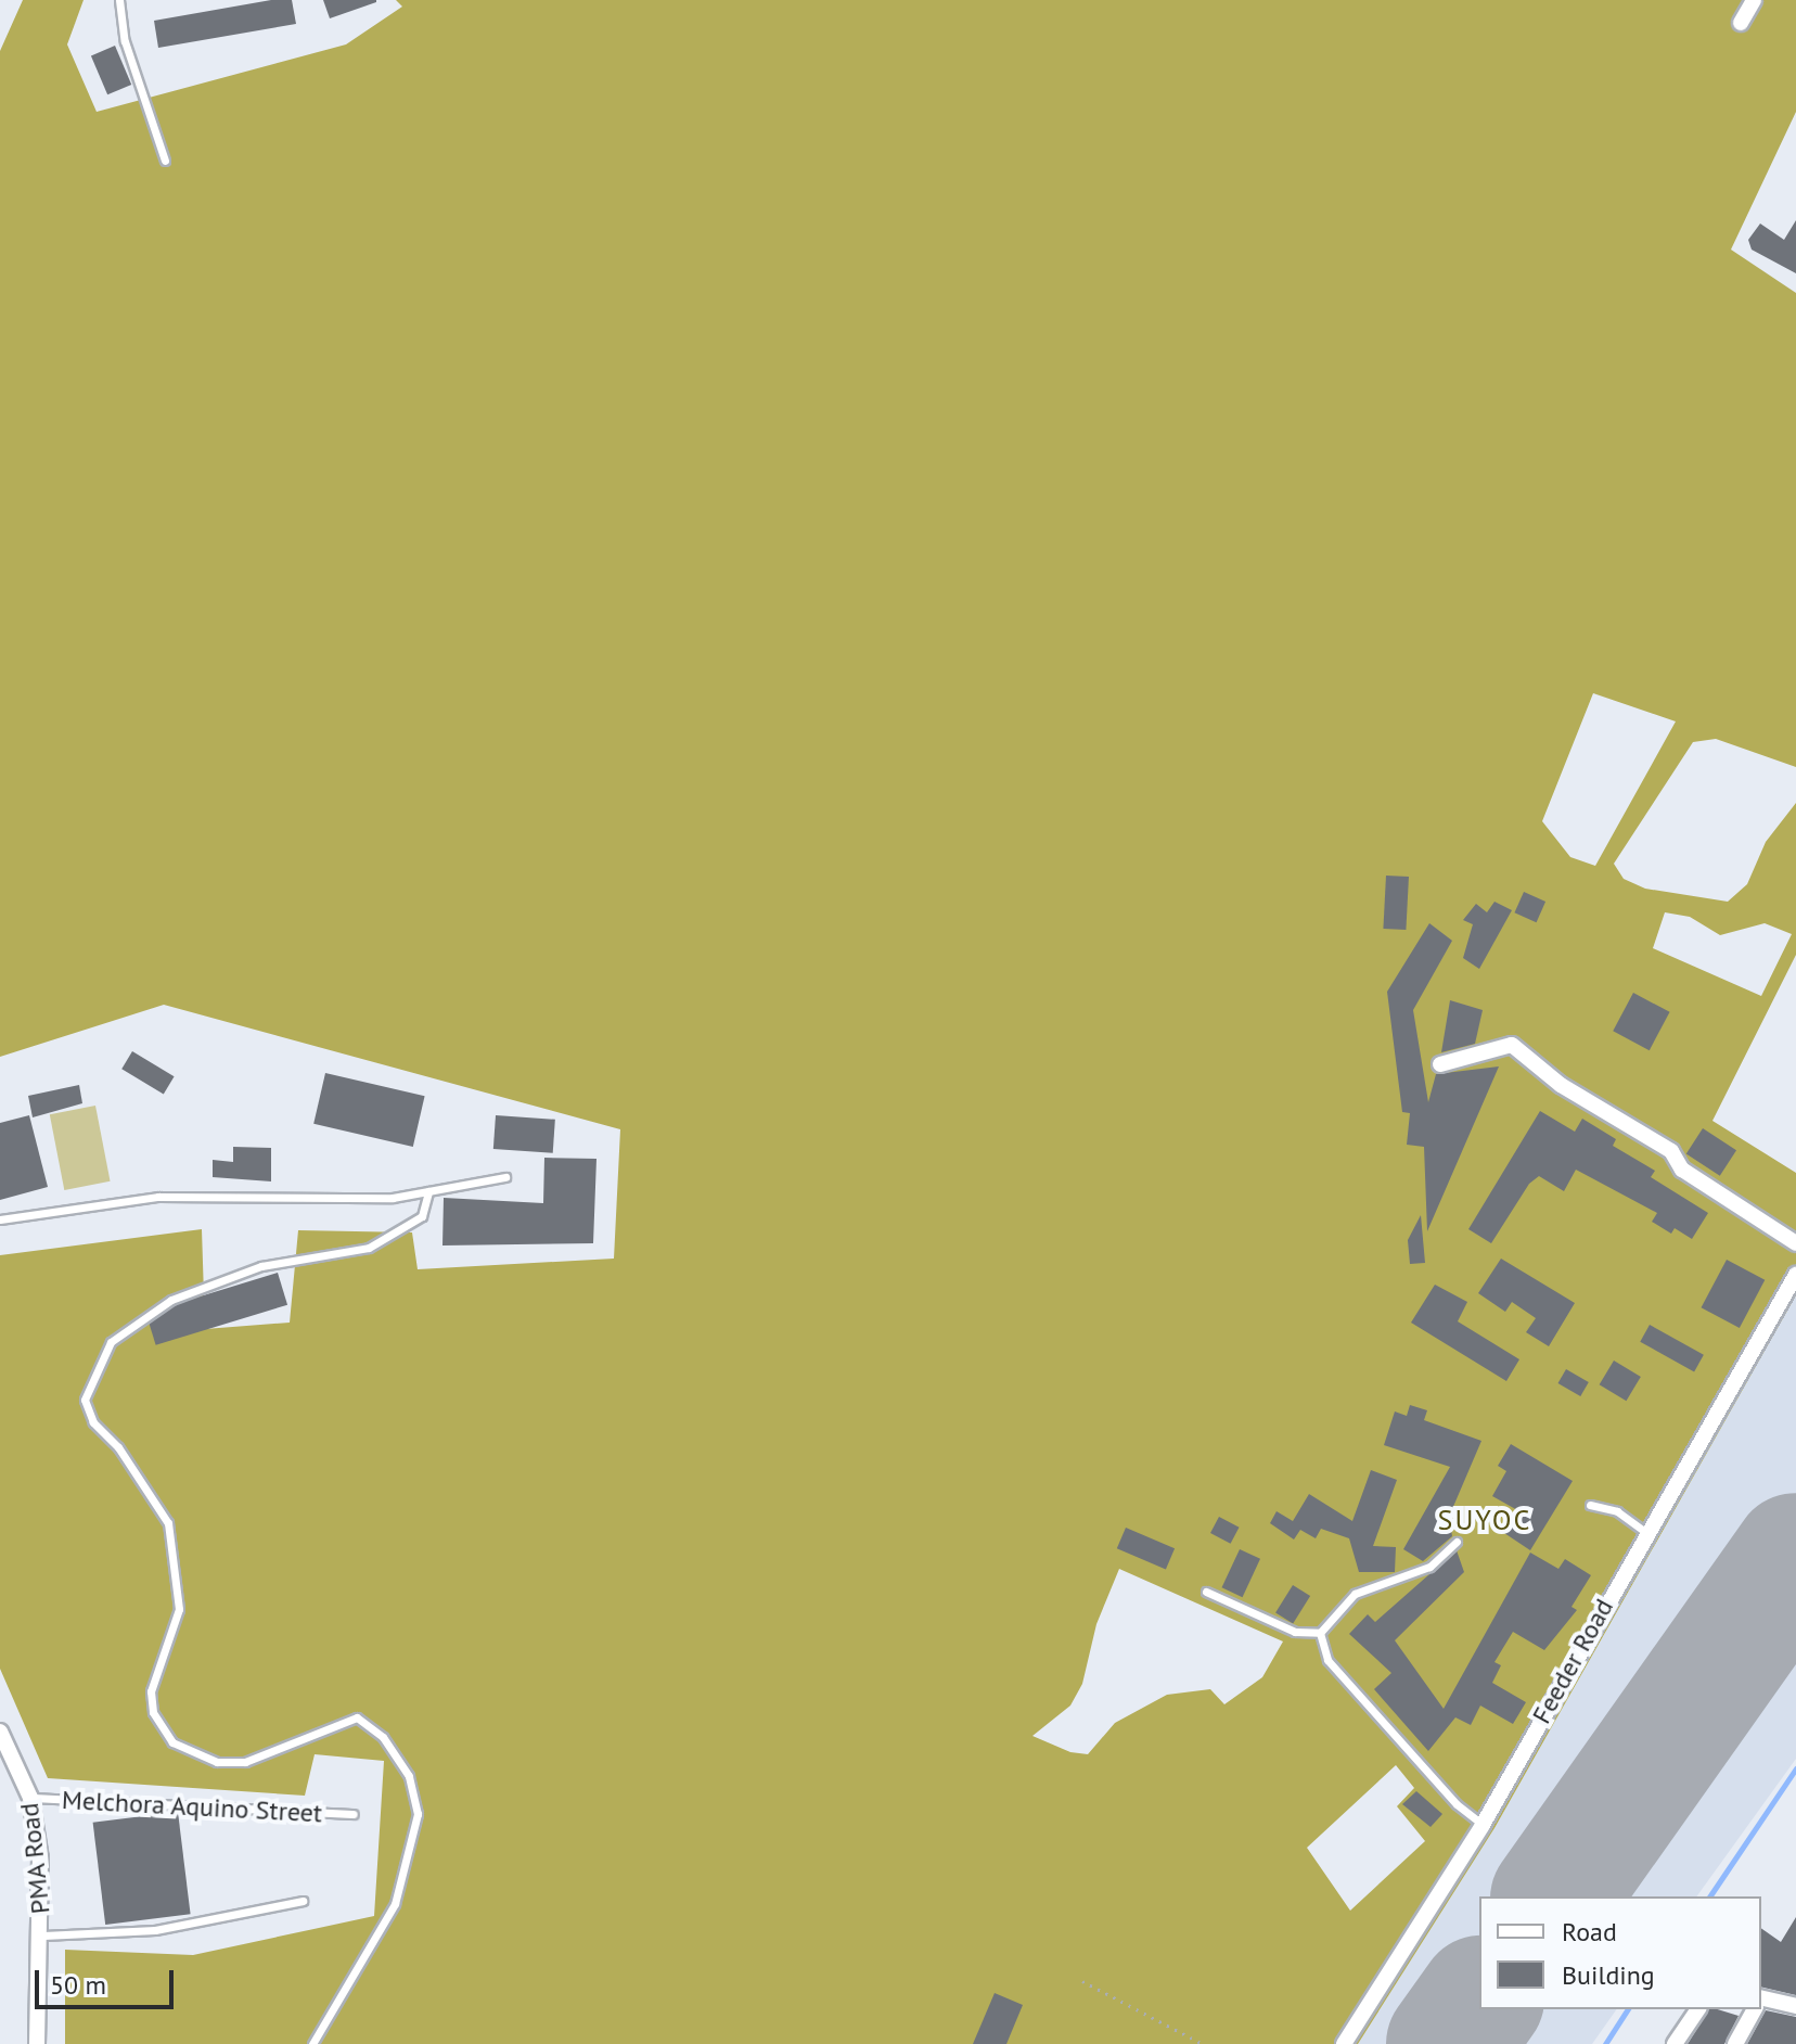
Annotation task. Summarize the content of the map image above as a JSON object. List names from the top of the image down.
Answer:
{
  "streets": {
    "street": ["Feeder Road", "PMA Road"],
    "lane": ["Melchora Aquino Street"]
  },
  "crossings": [
    ["Melchora Aquino Street", "PMA Road"]
  ],
  "districts": ["SUYOC"],
  "legend": ["Road", "Building"],
  "scale_bar": "50 m"
}
